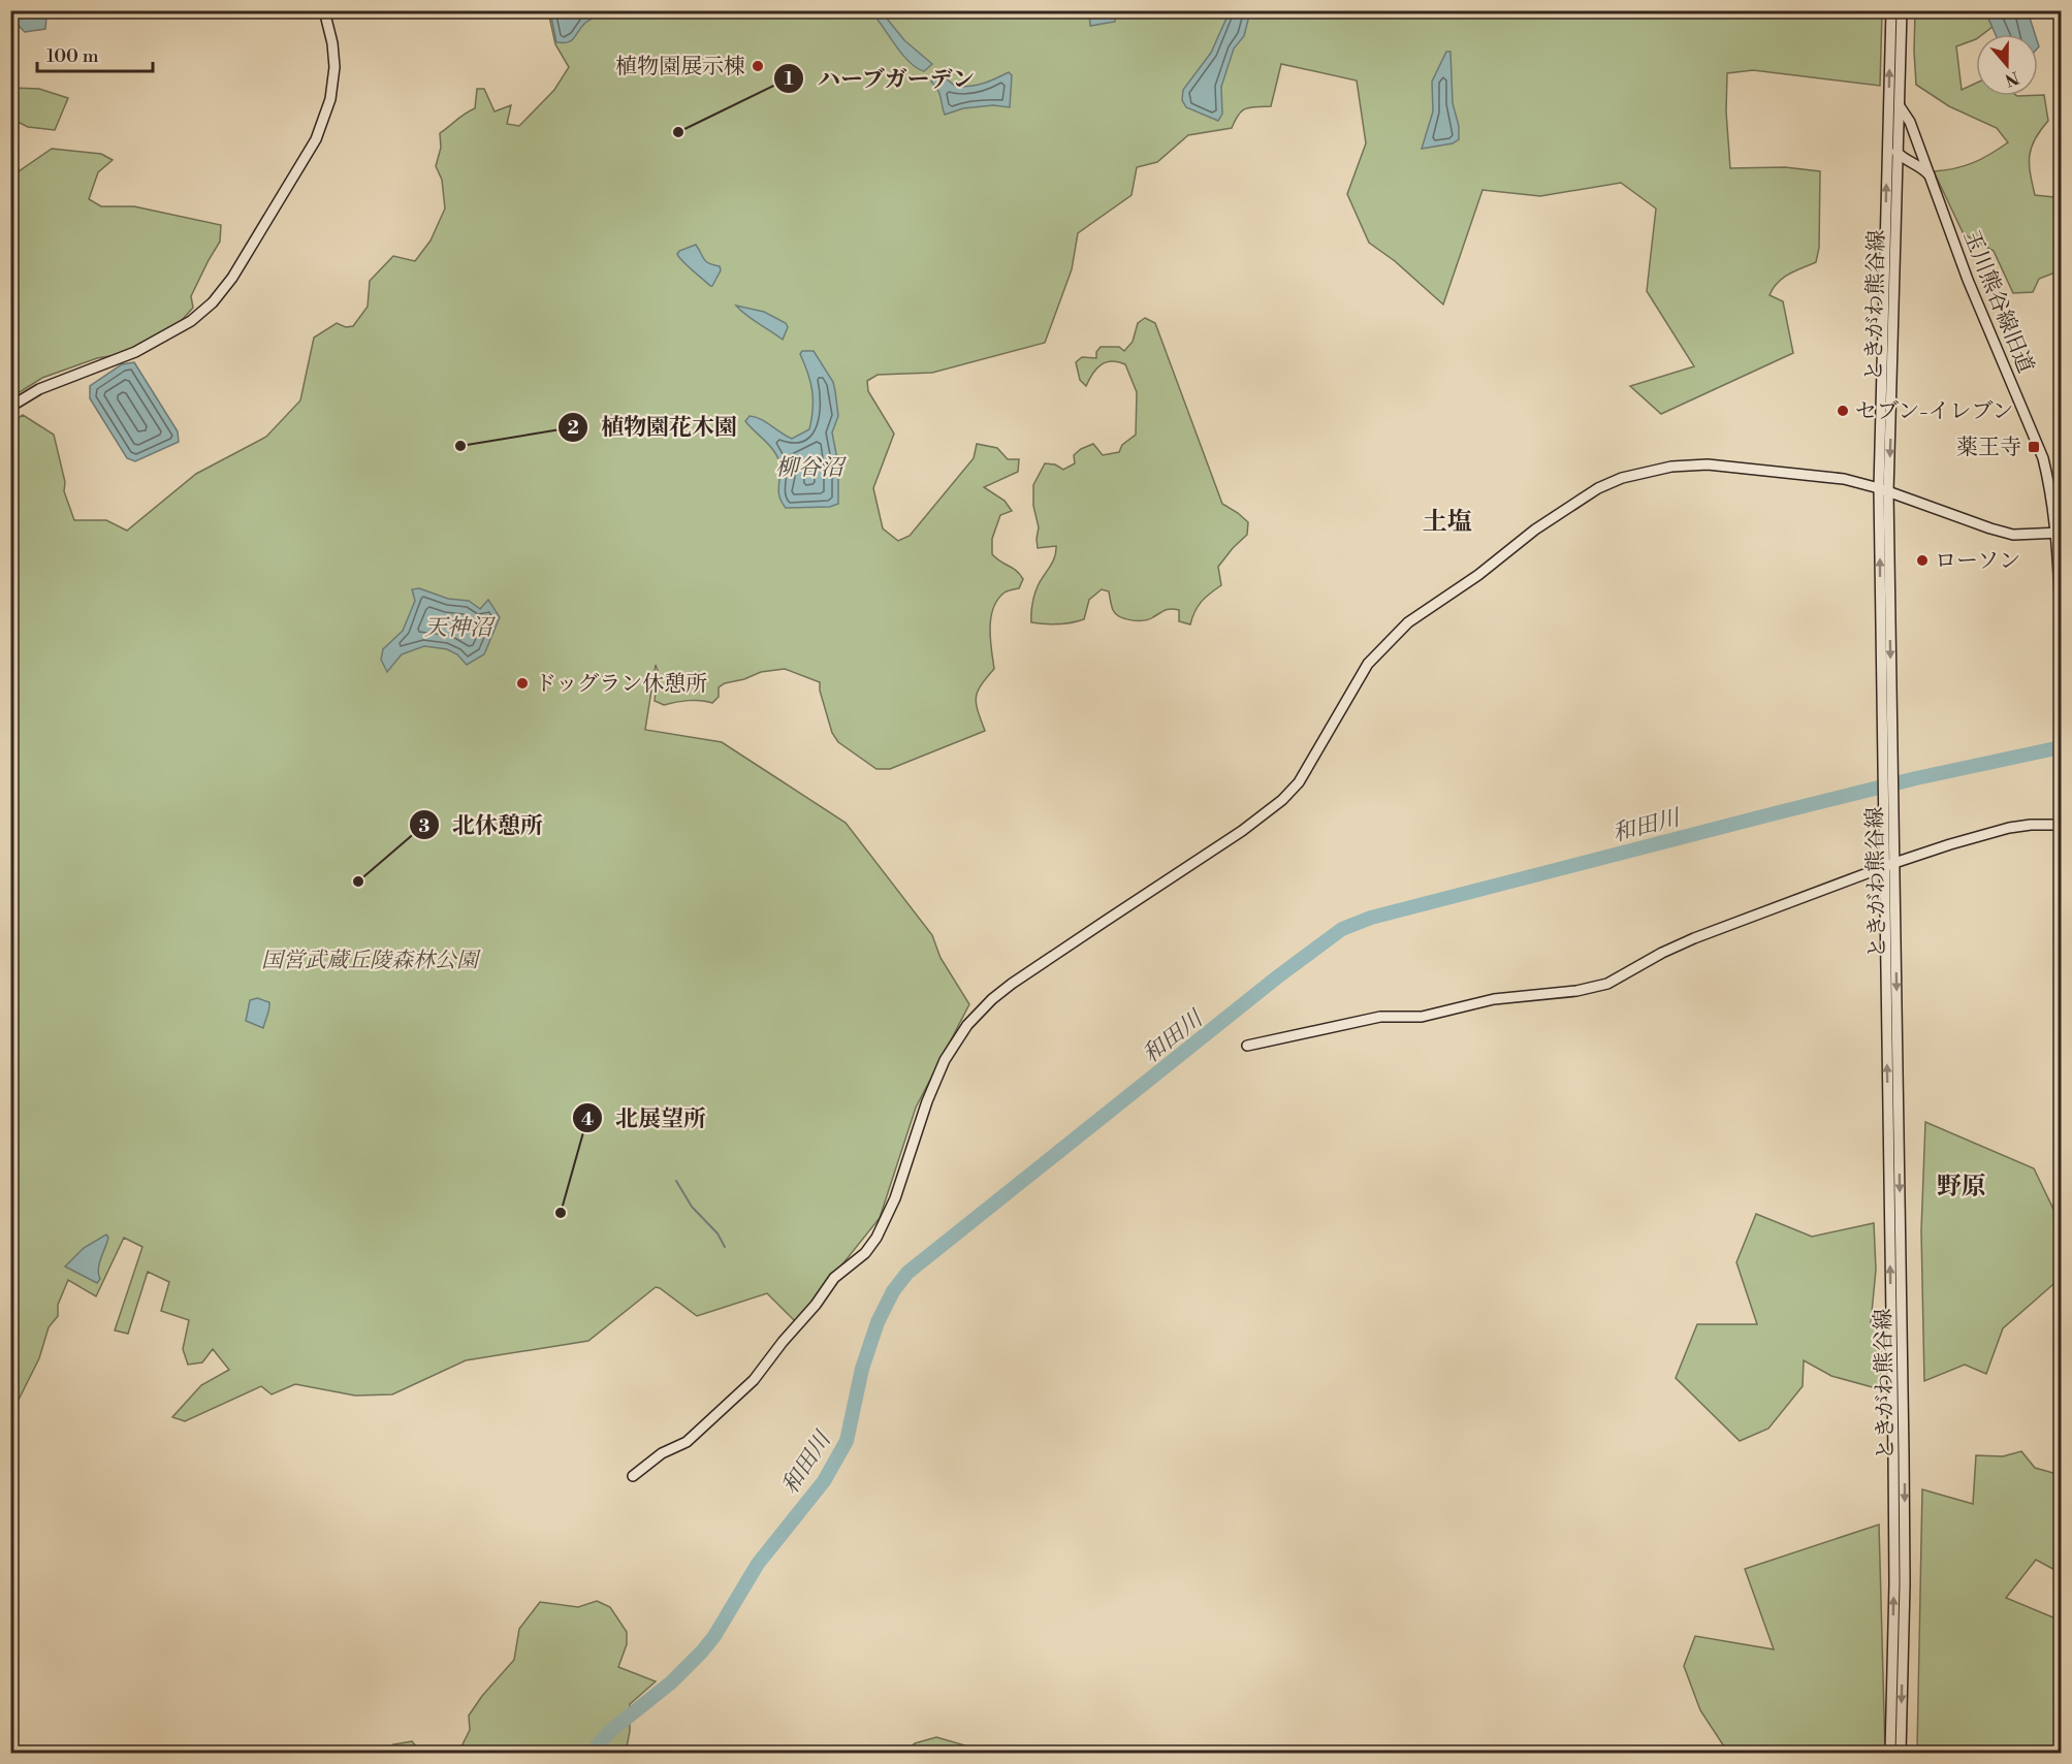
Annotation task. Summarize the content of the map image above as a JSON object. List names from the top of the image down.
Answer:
{
  "streets": {
    "street": ["玉川熊谷線旧道", "ときがわ熊谷線"]
  },
  "crossings": [
    ["玉川熊谷線旧道", "ときがわ熊谷線"]
  ],
  "districts": ["土塩", "野原"],
  "water": ["柳谷沼", "天神沼", "和田川"],
  "parks": ["国営武蔵丘陵森林公園"],
  "places": {
    "other": [
      "植物園展示棟",
      "ハーブガーデン",
      "セブン-イレブン",
      "植物園花木園",
      "ローソン",
      "ドッグラン休憩所",
      "北休憩所",
      "北展望所"
    ],
    "transit": ["薬王寺"]
  },
  "scale_bar": "100 m",
  "north": "bottom"
}
